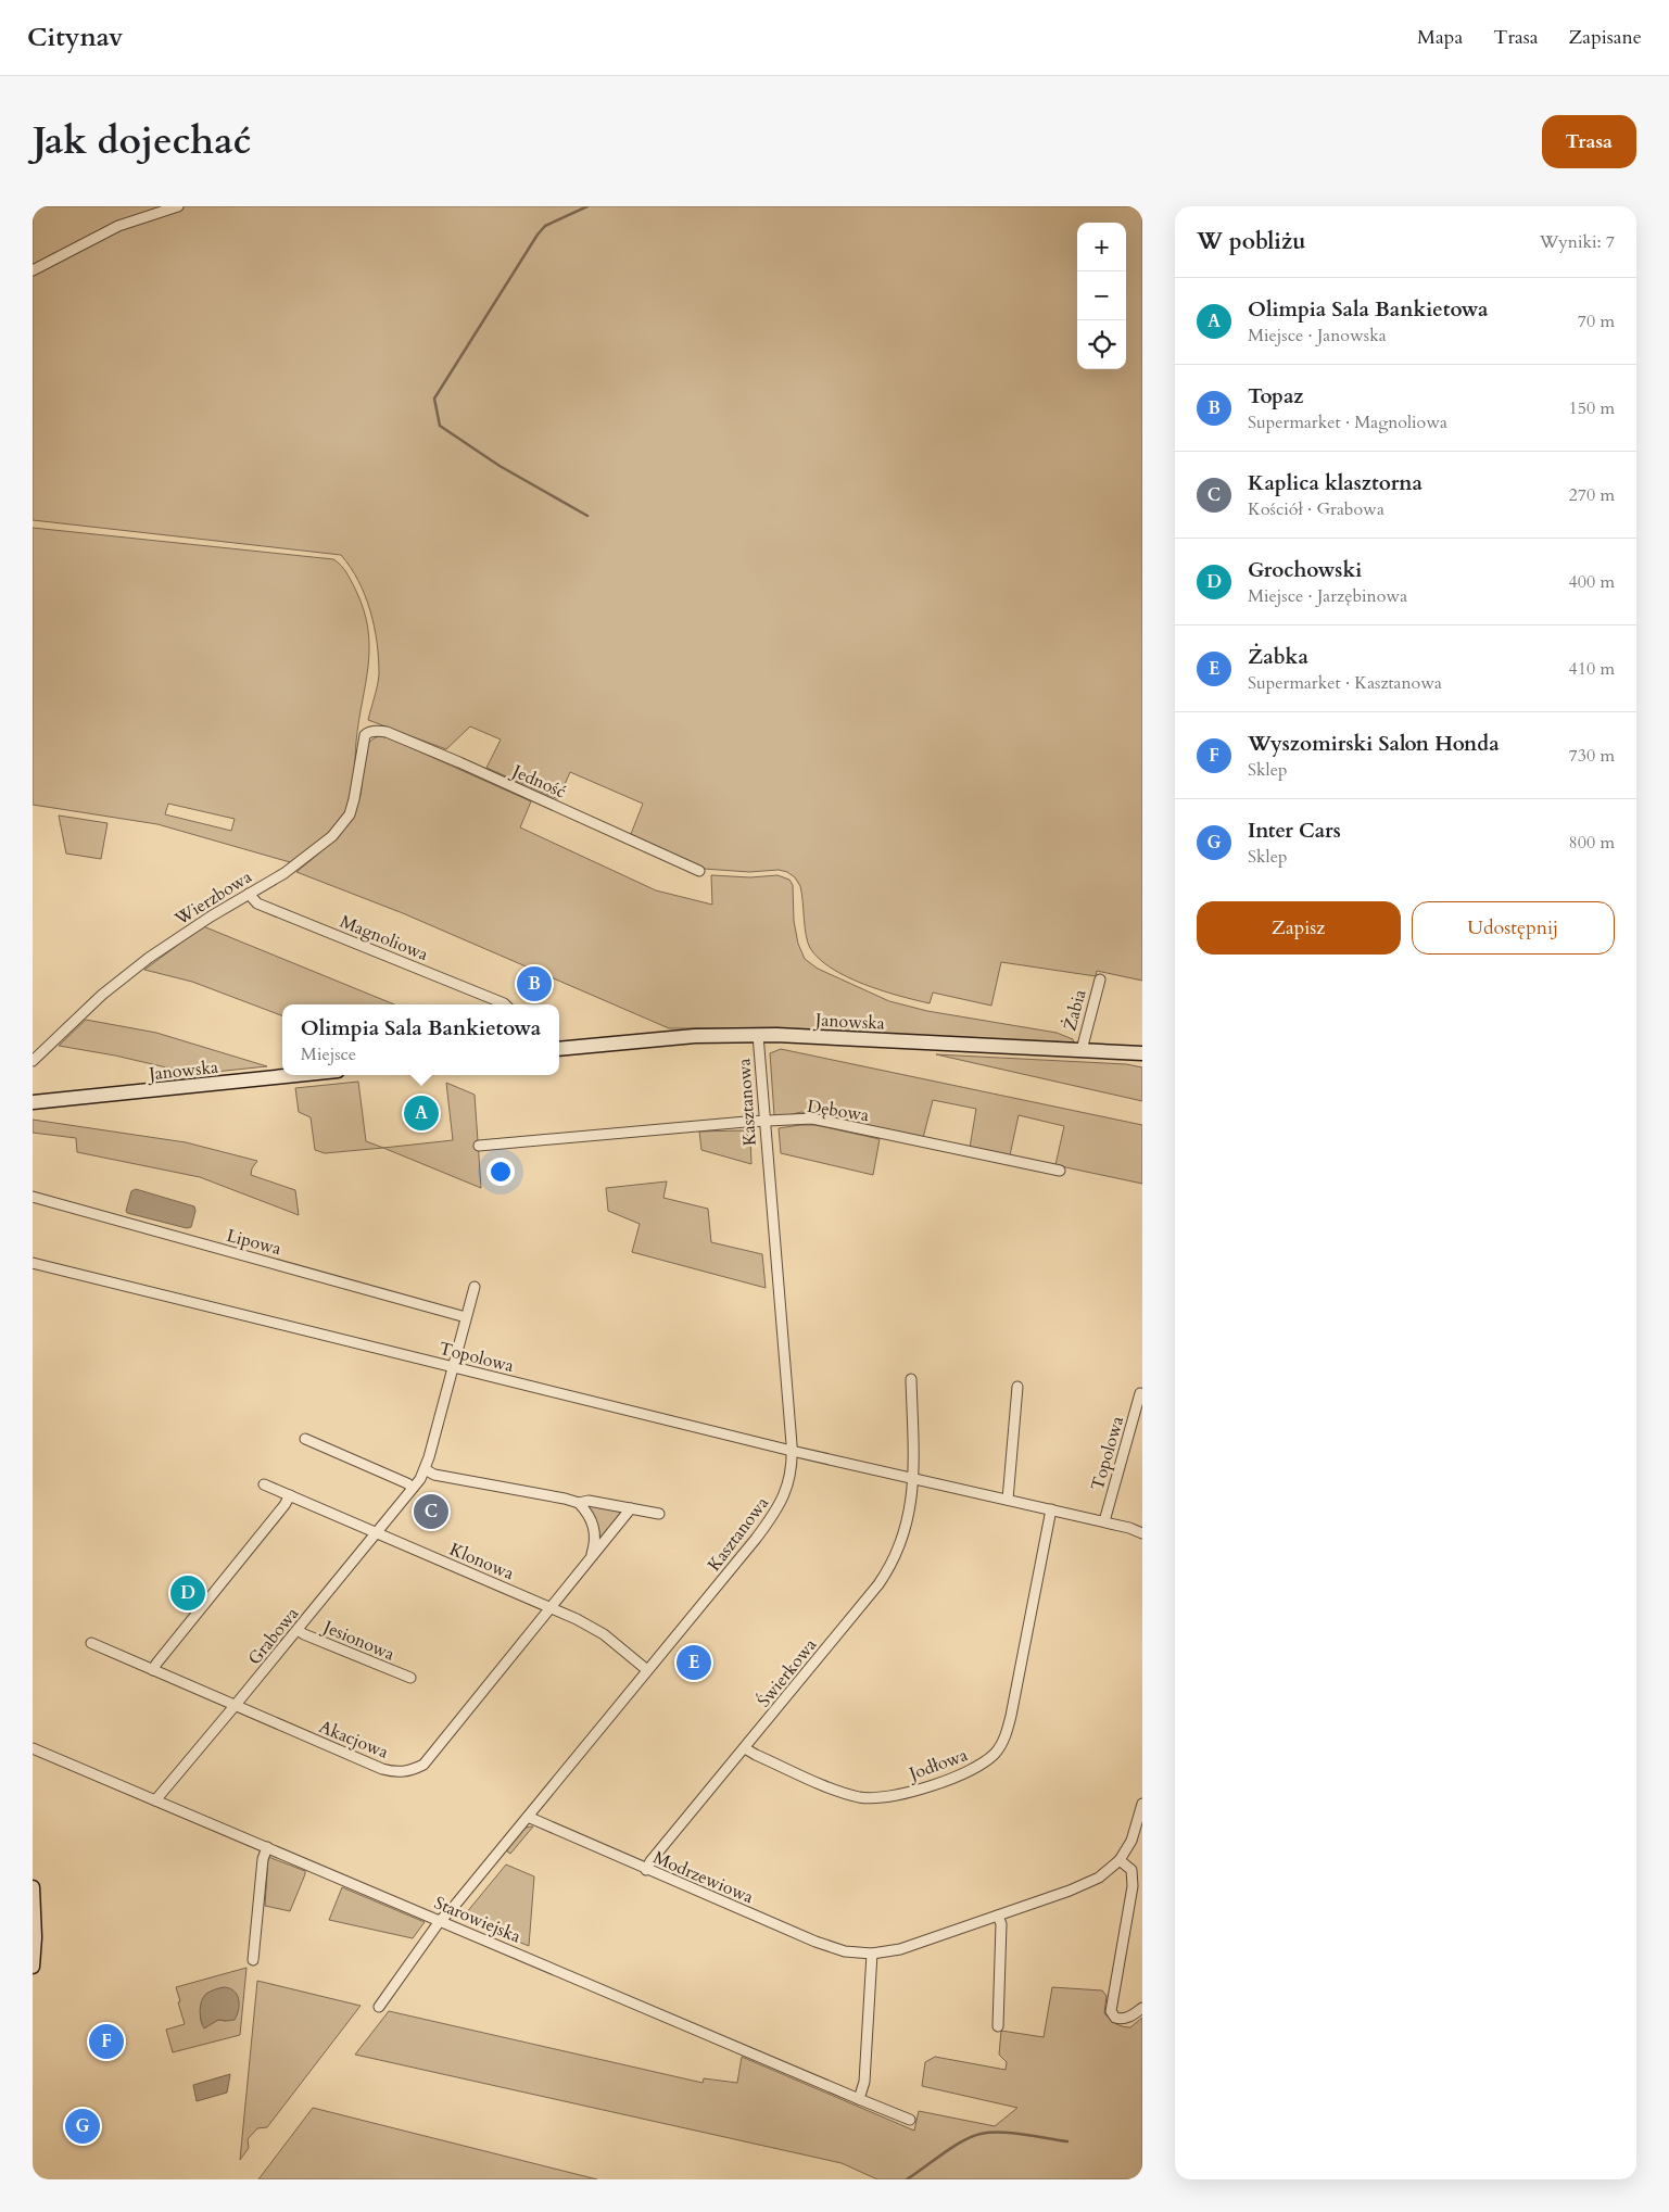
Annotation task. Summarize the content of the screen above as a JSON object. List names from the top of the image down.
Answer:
{
  "streets": {
    "main road": ["Janowska"],
    "street": [
      "Jedność",
      "Wierzbowa",
      "Magnoliowa",
      "Żabia",
      "Kasztanowa",
      "Dębowa",
      "Lipowa",
      "Topolowa",
      "Klonowa",
      "Grabowa",
      "Jesionowa",
      "Świerkowa",
      "Akacjowa",
      "Jodłowa",
      "Modrzewiowa",
      "Starowiejska"
    ]
  },
  "crossings": [
    ["Jedność", "Wierzbowa"],
    ["Wierzbowa", "Magnoliowa"],
    ["Żabia", "Janowska"],
    ["Janowska", "Kasztanowa"],
    ["Kasztanowa", "Dębowa"],
    ["Kasztanowa", "Topolowa"],
    ["Kasztanowa", "Klonowa"],
    ["Kasztanowa", "Modrzewiowa"],
    ["Kasztanowa", "Starowiejska"],
    ["Lipowa", "Grabowa"],
    ["Topolowa", "Grabowa"],
    ["Topolowa", "Świerkowa"],
    ["Topolowa", "Jodłowa"],
    ["Klonowa", "Grabowa"],
    ["Klonowa", "Akacjowa"],
    ["Grabowa", "Jesionowa"],
    ["Grabowa", "Akacjowa"],
    ["Grabowa", "Starowiejska"],
    ["Świerkowa", "Jodłowa"],
    ["Świerkowa", "Modrzewiowa"]
  ],
  "page": {
    "header": "Citynav",
    "nav": ["Mapa", "Trasa", "Zapisane"],
    "title": "Jak dojechać",
    "buttons": [
      "Trasa",
      ["Zapisz", "Udostępnij"]
    ],
    "heading": ["W pobliżu", "Wyniki: 7"],
    "map_buttons": ["+", "−"],
    "list": [
      {
        "mark": "A",
        "name": "Olimpia Sala Bankietowa",
        "note": "Miejsce · Janowska",
        "value": "70 m"
      },
      {
        "mark": "B",
        "name": "Topaz",
        "note": "Supermarket · Magnoliowa",
        "value": "150 m"
      },
      {
        "mark": "C",
        "name": "Kaplica klasztorna",
        "note": "Kościół · Grabowa",
        "value": "270 m"
      },
      {
        "mark": "D",
        "name": "Grochowski",
        "note": "Miejsce · Jarzębinowa",
        "value": "400 m"
      },
      {
        "mark": "E",
        "name": "Żabka",
        "note": "Supermarket · Kasztanowa",
        "value": "410 m"
      },
      {
        "mark": "F",
        "name": "Wyszomirski Salon Honda",
        "note": "Sklep",
        "value": "730 m"
      },
      {
        "mark": "G",
        "name": "Inter Cars",
        "note": "Sklep",
        "value": "800 m"
      }
    ],
    "pins": [
      "B",
      "A",
      "C",
      "D",
      "E",
      "F",
      "G"
    ],
    "popup": ["Olimpia Sala Bankietowa", "Miejsce"]
  }
}
